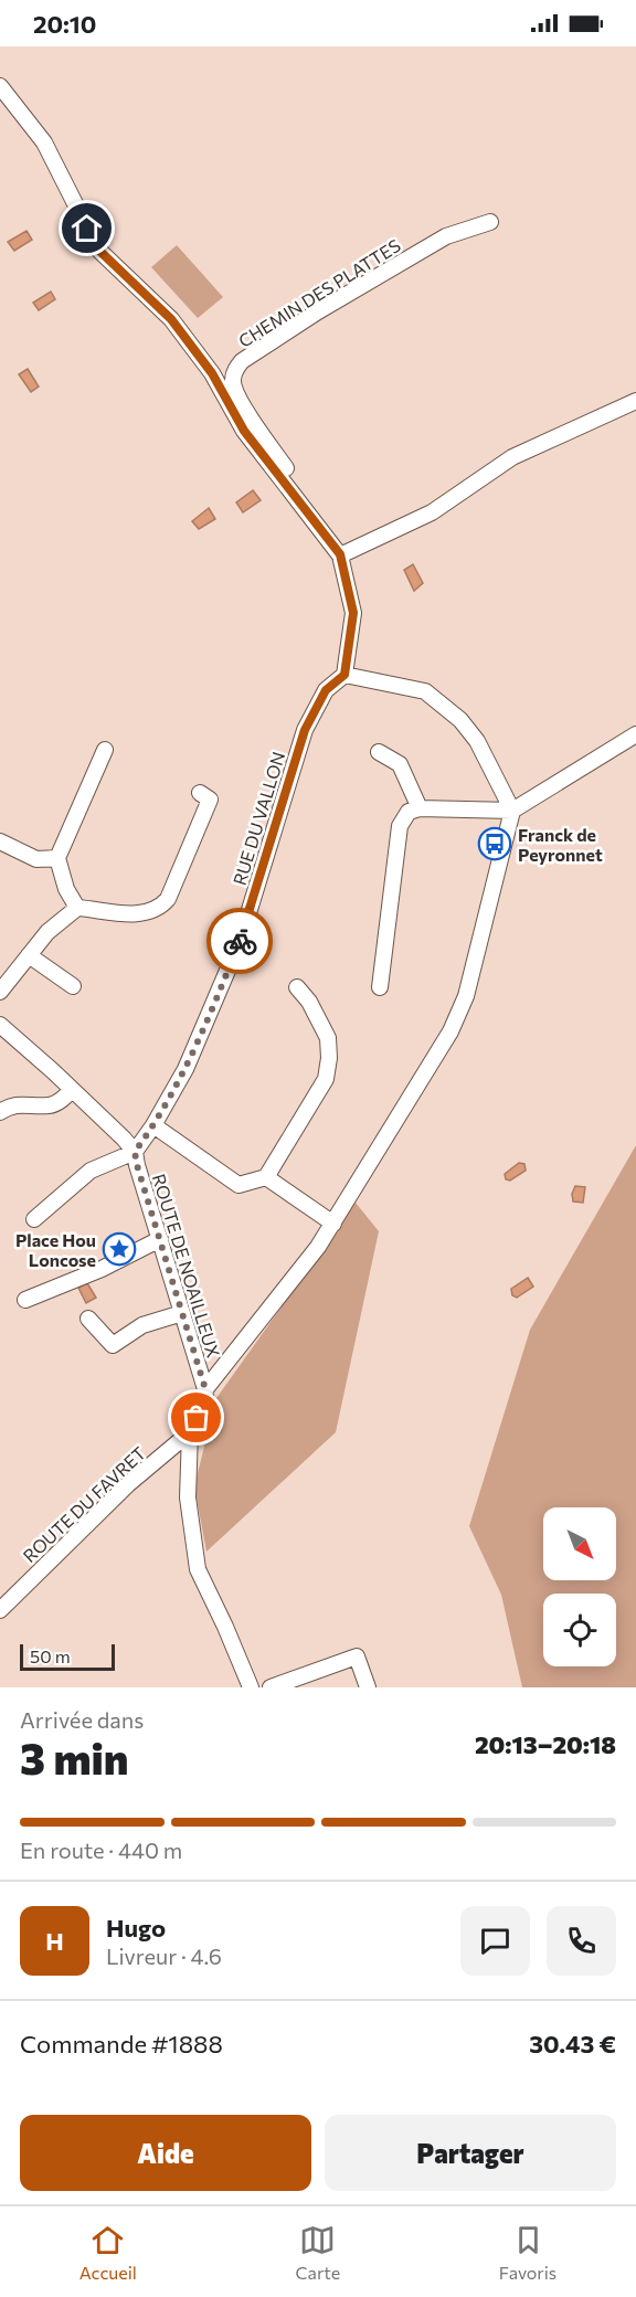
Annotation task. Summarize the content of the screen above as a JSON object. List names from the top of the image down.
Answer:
{
  "streets": {
    "street": [
      "CHEMIN DES PLATTES",
      "RUE DU VALLON",
      "ROUTE DE NOAILLEUX",
      "ROUTE DU FAVRET"
    ]
  },
  "crossings": [
    ["RUE DU VALLON", "ROUTE DE NOAILLEUX"],
    ["ROUTE DE NOAILLEUX", "ROUTE DU FAVRET"]
  ],
  "places": {
    "bus stop": ["Franck de Peyronnet"],
    "place": ["Place Hou Loncose"]
  },
  "scale_bar": "50 m",
  "north": "bottom right",
  "page": {
    "status": "20:10",
    "scale": "50 m",
    "heading": ["3 min", "Arrivée dans", "20:13–20:18"],
    "panel": [
      "Hugo",
      "Livreur · 4.6",
      "Commande #1888",
      "30.43 €"
    ],
    "bar": "En route · 440 m",
    "round": "H",
    "buttons": ["Aide", "Partager"],
    "tabs": ["Accueil", "Carte", "Favoris"]
  }
}
